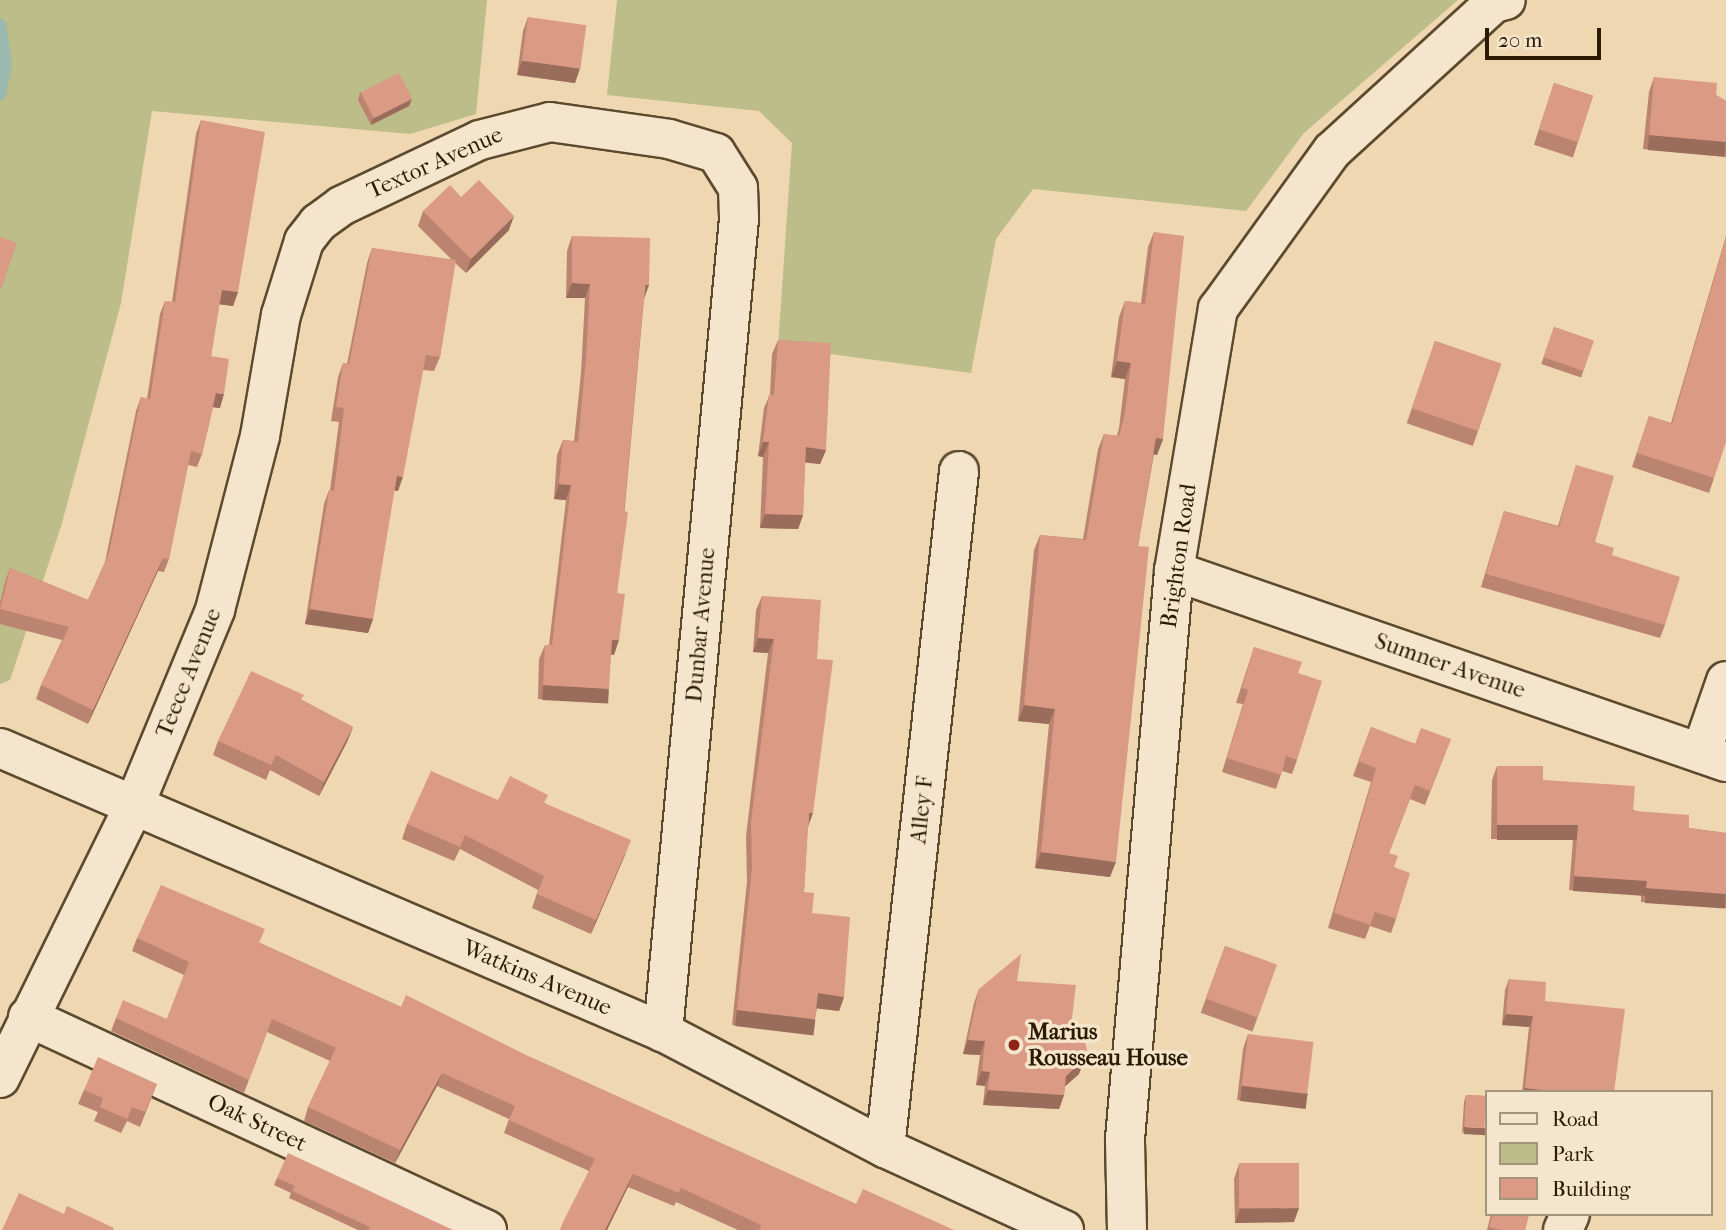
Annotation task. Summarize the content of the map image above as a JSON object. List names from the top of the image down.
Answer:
{
  "streets": {
    "street": [
      "Textor Avenue",
      "Brighton Road",
      "Dunbar Avenue",
      "Sumner Avenue",
      "Teece Avenue",
      "Alley F",
      "Watkins Avenue",
      "Oak Street"
    ]
  },
  "crossings": [
    ["Textor Avenue", "Dunbar Avenue"],
    ["Textor Avenue", "Teece Avenue"],
    ["Brighton Road", "Sumner Avenue"],
    ["Dunbar Avenue", "Watkins Avenue"],
    ["Teece Avenue", "Watkins Avenue"],
    ["Teece Avenue", "Oak Street"],
    ["Alley F", "Watkins Avenue"]
  ],
  "places": ["Marius Rousseau House"],
  "legend": ["Road", "Park", "Building"],
  "scale_bar": "20 m"
}
